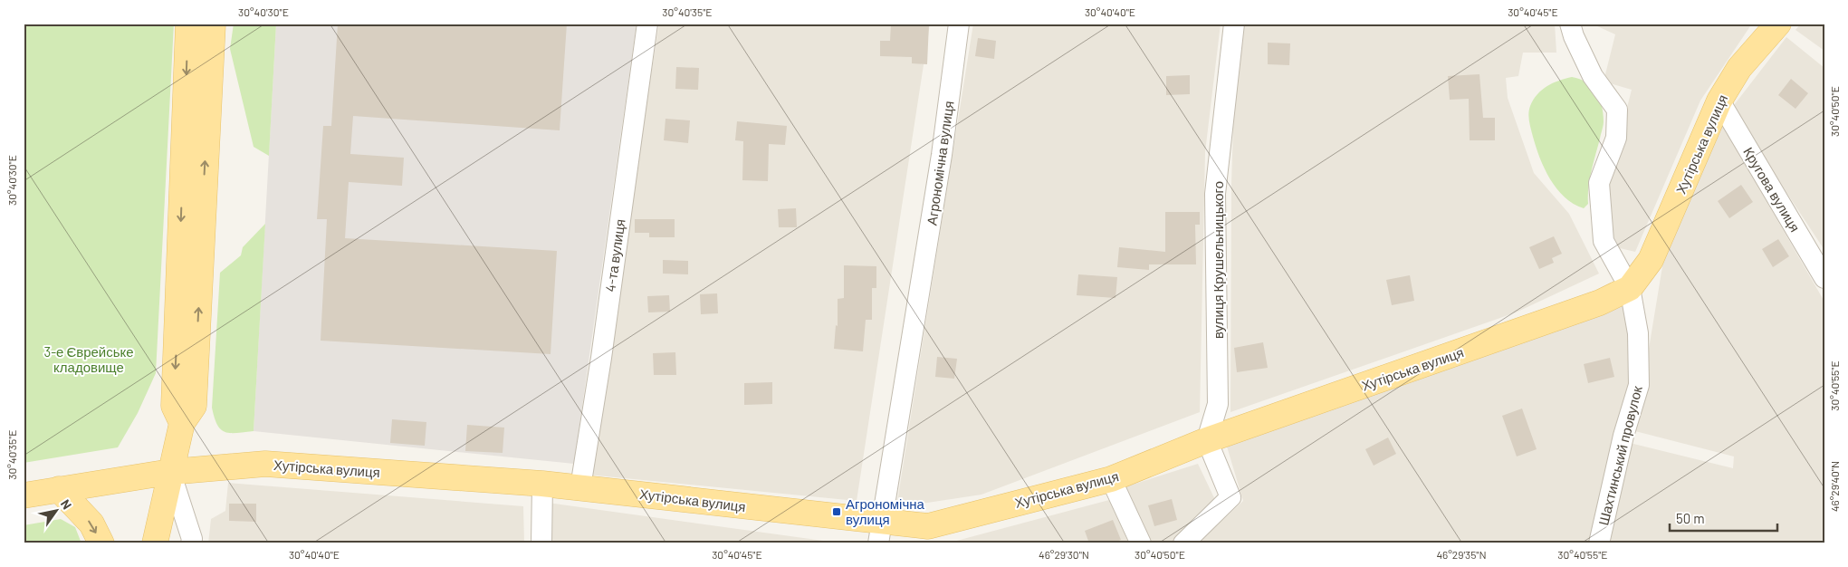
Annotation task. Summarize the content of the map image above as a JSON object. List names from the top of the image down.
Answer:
{
  "streets": {
    "main road": ["Хутірська вулиця"],
    "street": [
      "Агрономічна вулиця",
      "Кругова вулиця",
      "4-та вулиця",
      "вулиця Крушельницького",
      "Шахтинський провулок"
    ]
  },
  "crossings": [
    ["Хутірська вулиця", "Агрономічна вулиця"],
    ["Хутірська вулиця", "Кругова вулиця"],
    ["Хутірська вулиця", "4-та вулиця"],
    ["Хутірська вулиця", "вулиця Крушельницького"],
    ["Хутірська вулиця", "Шахтинський провулок"]
  ],
  "parks": ["3-е Єврейське кладовище"],
  "places": {
    "transit": ["Агрономічна вулиця"]
  },
  "scale_bar": "50 m",
  "north": "top right",
  "coordinates": [
    "30°40'30\"E",
    "30°40'35\"E",
    "30°40'40\"E",
    "30°40'45\"E",
    "30°40'50\"E",
    "30°40'55\"E",
    "46°29'40\"N",
    "46°29'30\"N",
    "46°29'35\"N"
  ]
}
